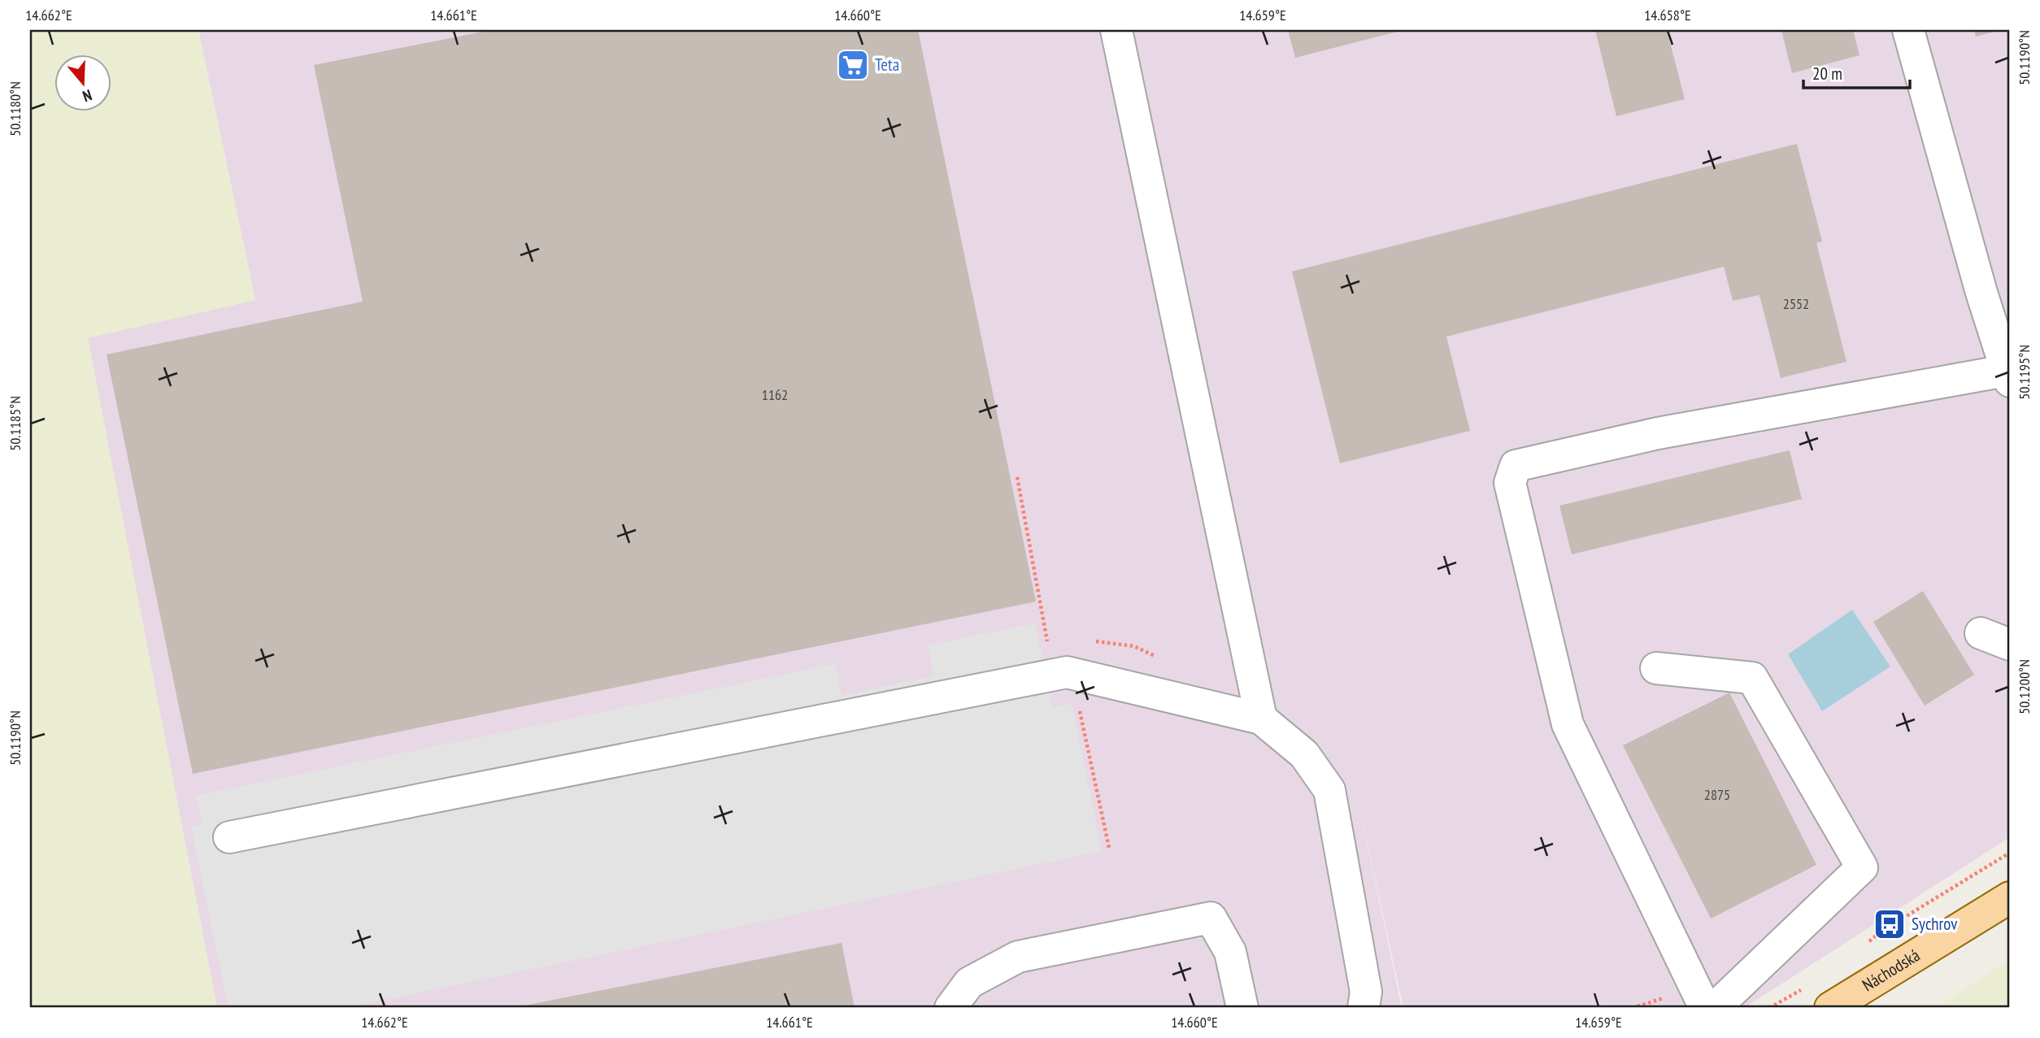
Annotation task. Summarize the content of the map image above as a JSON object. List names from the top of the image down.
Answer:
{
  "streets": {
    "main road": ["Náchodská"]
  },
  "places": {
    "supermarket": ["Teta"],
    "bus stop": ["Sychrov"]
  },
  "house_numbers": ["2552", "1162", "2875"],
  "scale_bar": "20 m",
  "north": "bottom",
  "coordinates": [
    "14.662°E",
    "14.661°E",
    "14.660°E",
    "14.659°E",
    "14.658°E",
    "50.1190°N",
    "50.1180°N",
    "50.1195°N",
    "50.1185°N",
    "50.1200°N"
  ]
}
